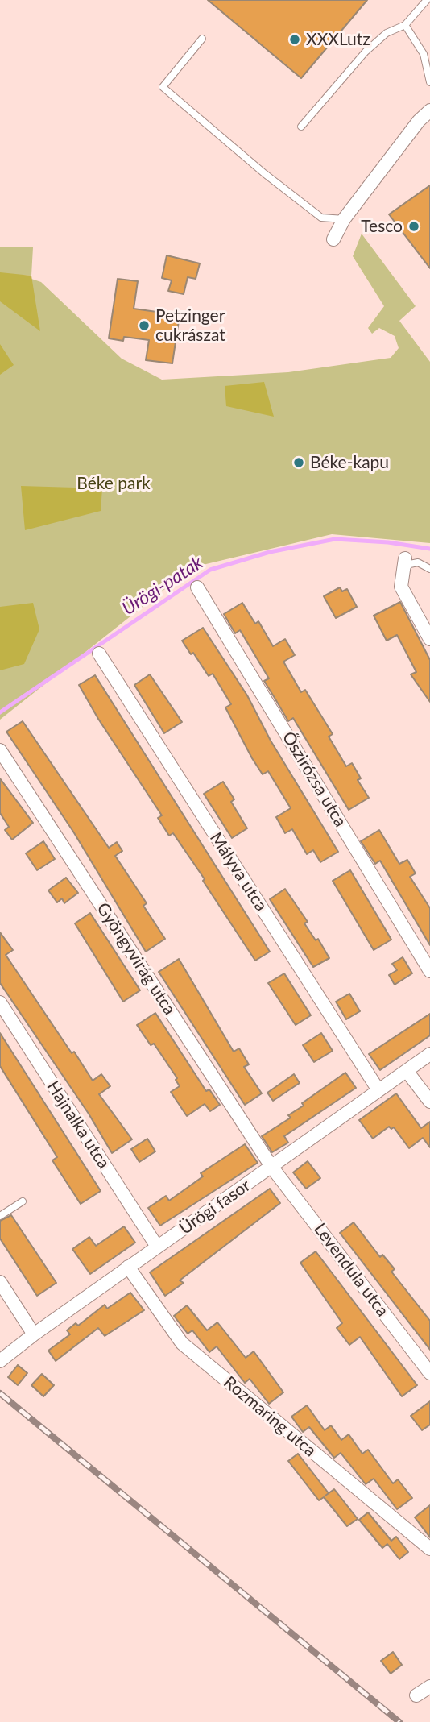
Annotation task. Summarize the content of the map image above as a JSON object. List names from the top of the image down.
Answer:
{
  "streets": {
    "street": [
      "Őszirózsa utca",
      "Mályva utca",
      "Gyöngyvirág utca",
      "Hajnalka utca",
      "Ürögi fasor",
      "Levendula utca",
      "Rozmaring utca"
    ]
  },
  "crossings": [
    ["Mályva utca", "Ürögi fasor"],
    ["Gyöngyvirág utca", "Ürögi fasor"],
    ["Gyöngyvirág utca", "Levendula utca"],
    ["Hajnalka utca", "Ürögi fasor"],
    ["Ürögi fasor", "Levendula utca"],
    ["Ürögi fasor", "Rozmaring utca"]
  ],
  "water": ["Ürögi-patak"],
  "parks": ["Béke park"],
  "places": [
    "XXXLutz",
    "Tesco",
    "Petzinger cukrászat",
    "Béke-kapu"
  ]
}
